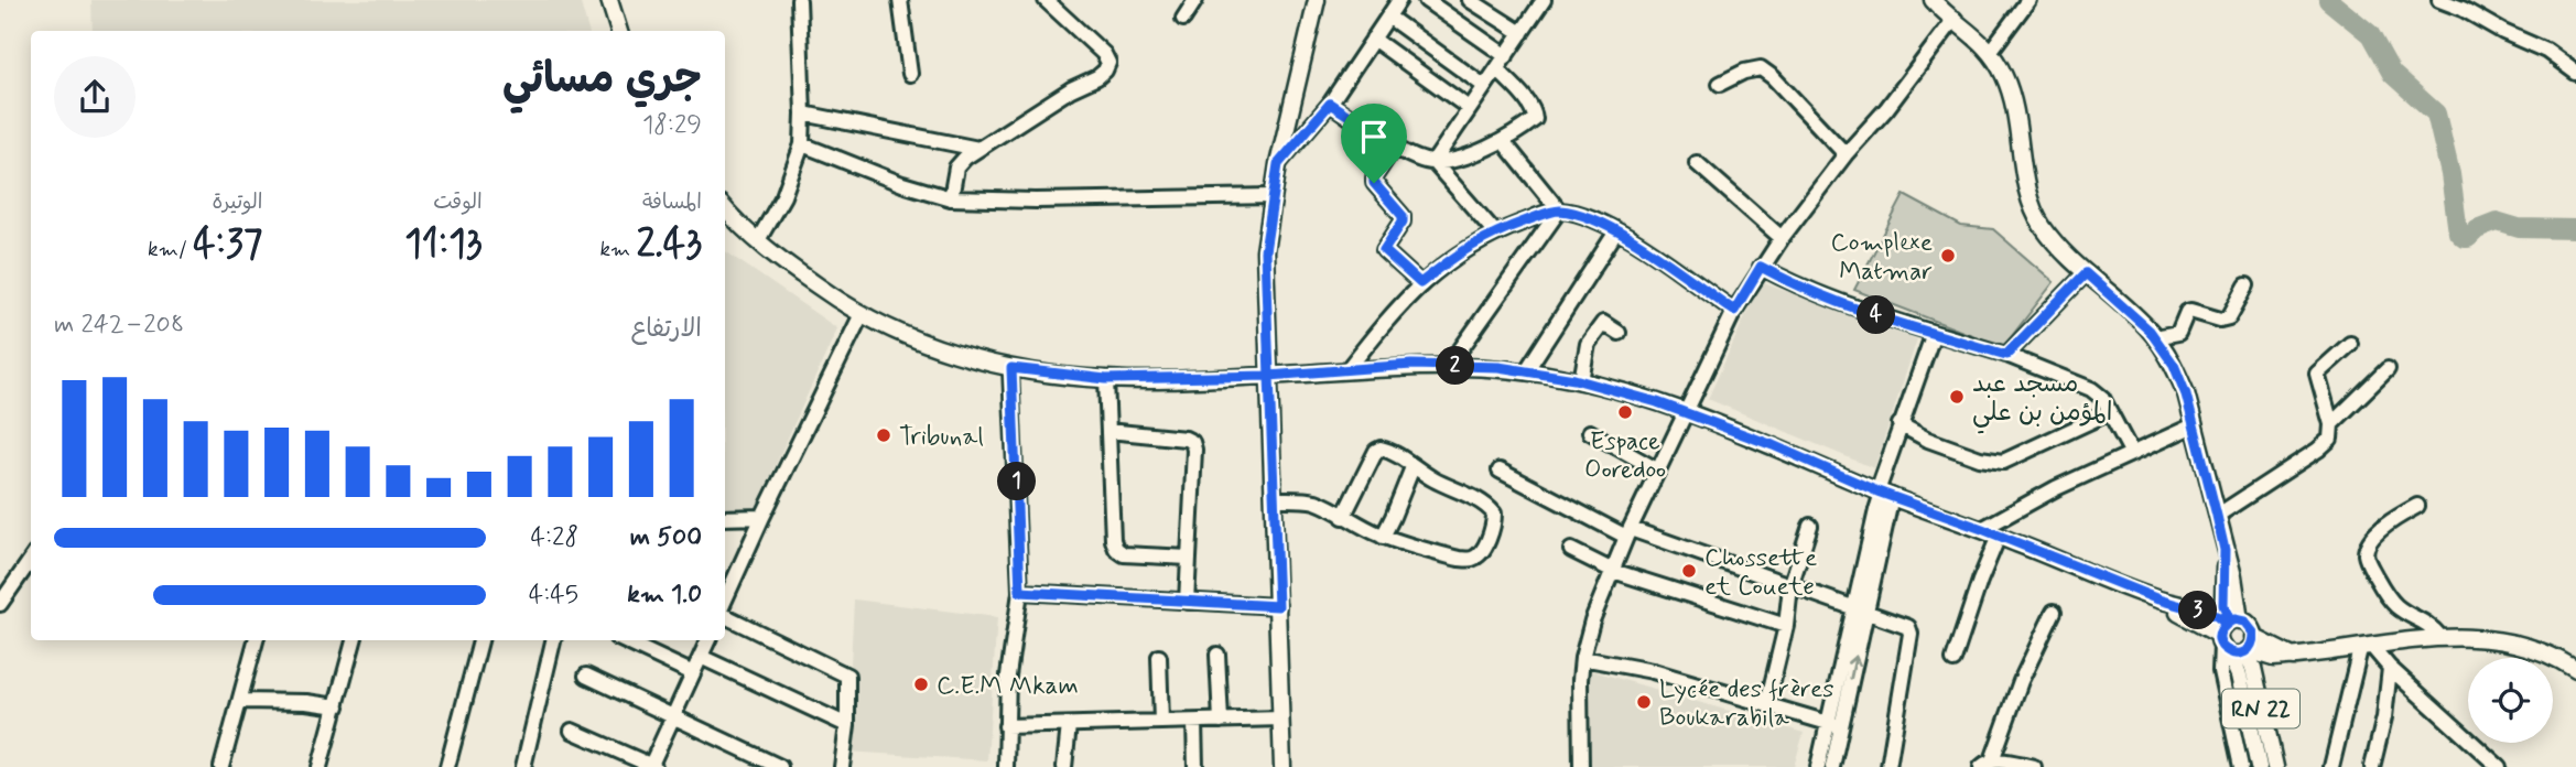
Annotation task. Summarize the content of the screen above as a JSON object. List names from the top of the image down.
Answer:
{
  "streets": {
    "main road": ["RN 22"]
  },
  "places": [
    "Complexe Matmar",
    "مسجد عبد المؤمن بن علي",
    "Espace Ooredoo",
    "Tribunal",
    "Chossette et Couete",
    "C.E.M Mkam",
    "Lycée des frères Boukarabila"
  ],
  "page": {
    "heading": ["جري مسائي", "18:29"],
    "stats": [
      ["المسافة", "2.43 km"],
      ["الوقت", "11:13"],
      ["الوتيرة", "4:37 /km"]
    ],
    "chart": ["الارتفاع", "208–242 m"],
    "pins": [
      "4",
      "2",
      "1",
      "3"
    ],
    "list": [
      {
        "name": "500 m",
        "note": "4:28"
      },
      {
        "name": "1.0 km",
        "note": "4:45"
      }
    ]
  }
}
